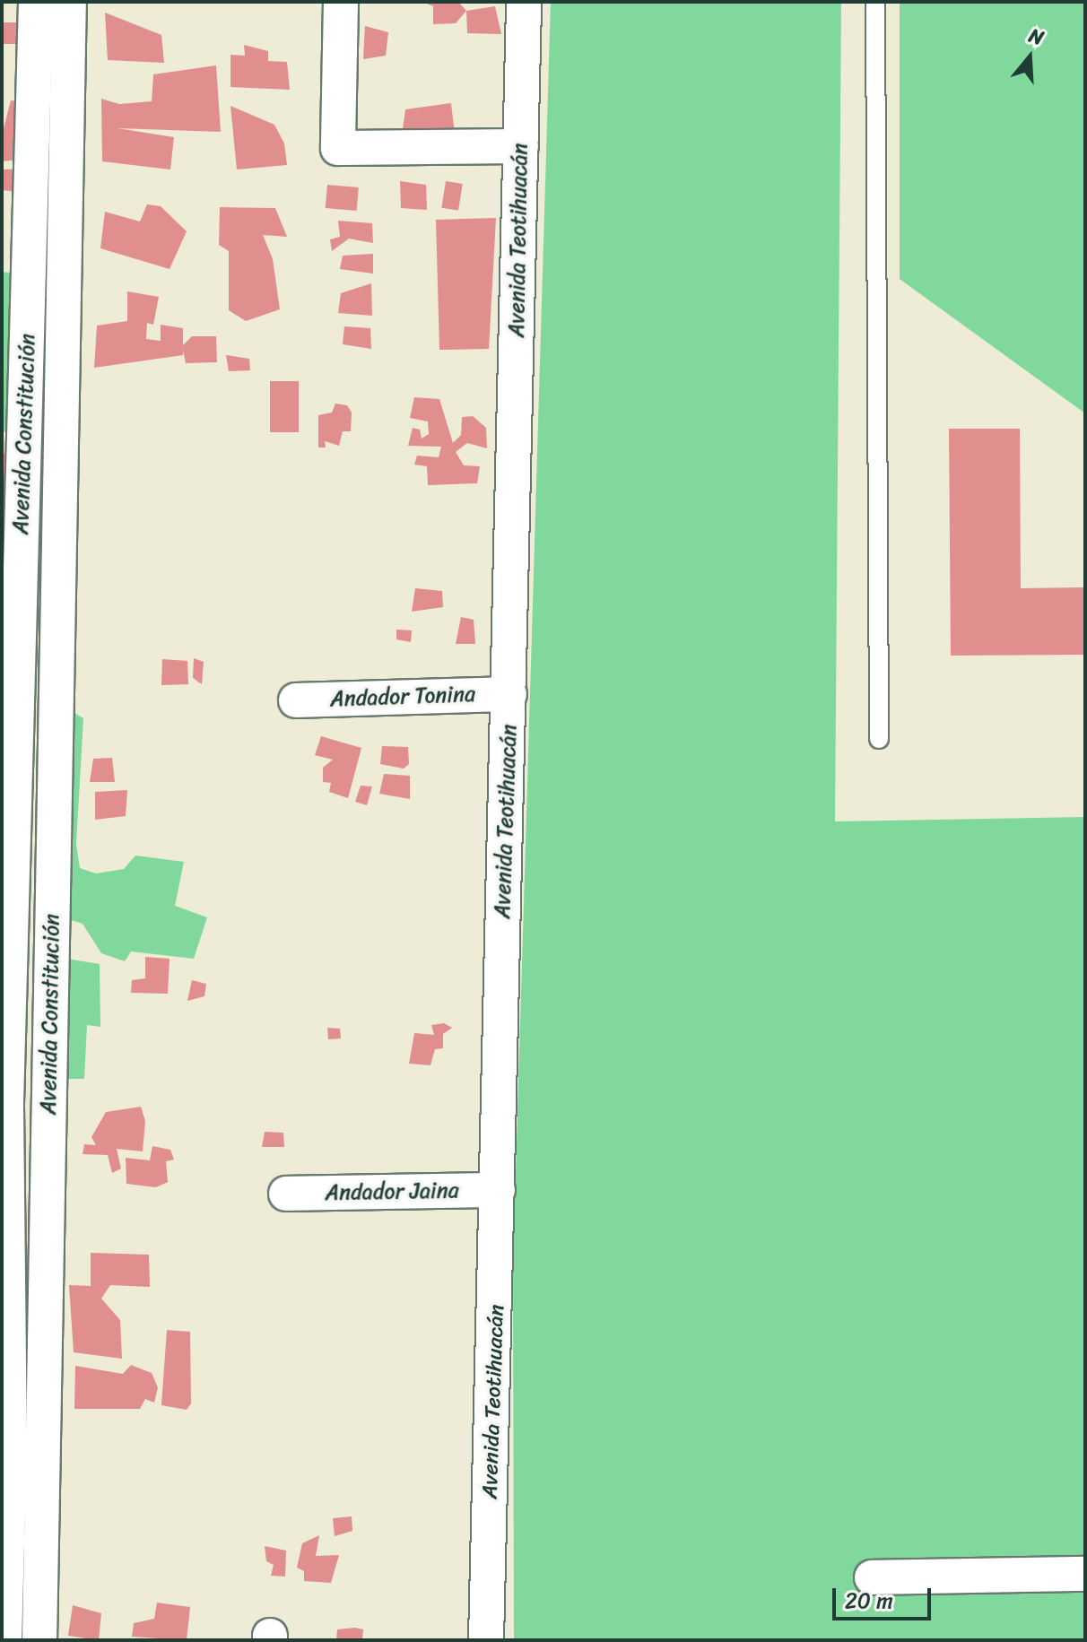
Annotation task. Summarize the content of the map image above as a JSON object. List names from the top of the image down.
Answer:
{
  "streets": {
    "street": [
      "Avenida Teotihuacán",
      "Avenida Constitución",
      "Andador Tonina",
      "Andador Jaina"
    ]
  },
  "crossings": [
    ["Avenida Teotihuacán", "Andador Tonina"],
    ["Avenida Teotihuacán", "Andador Jaina"]
  ],
  "scale_bar": "20 m",
  "north": "top"
}
